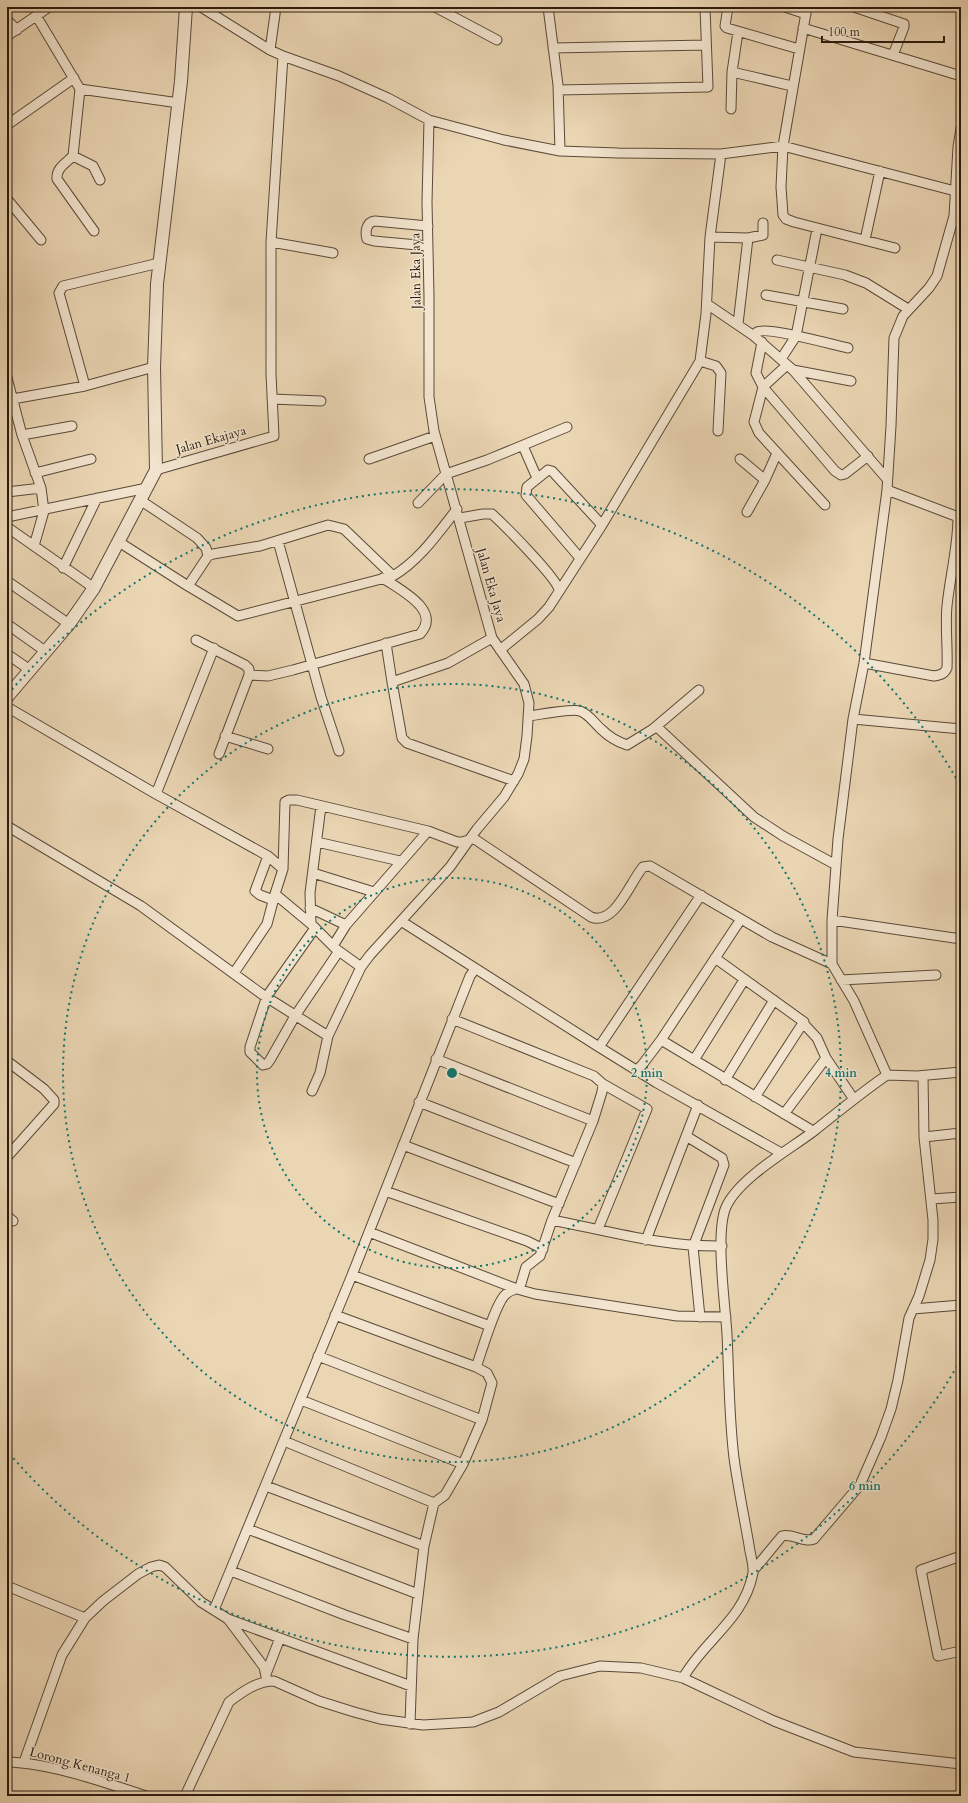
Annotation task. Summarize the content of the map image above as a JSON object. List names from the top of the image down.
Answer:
{
  "streets": {
    "street": ["Jalan Eka Jaya", "Jalan Ekajaya", "Lorong Kenanga 1"]
  },
  "scale_bar": "100 m",
  "rings": ["2 min", "4 min", "6 min"]
}
